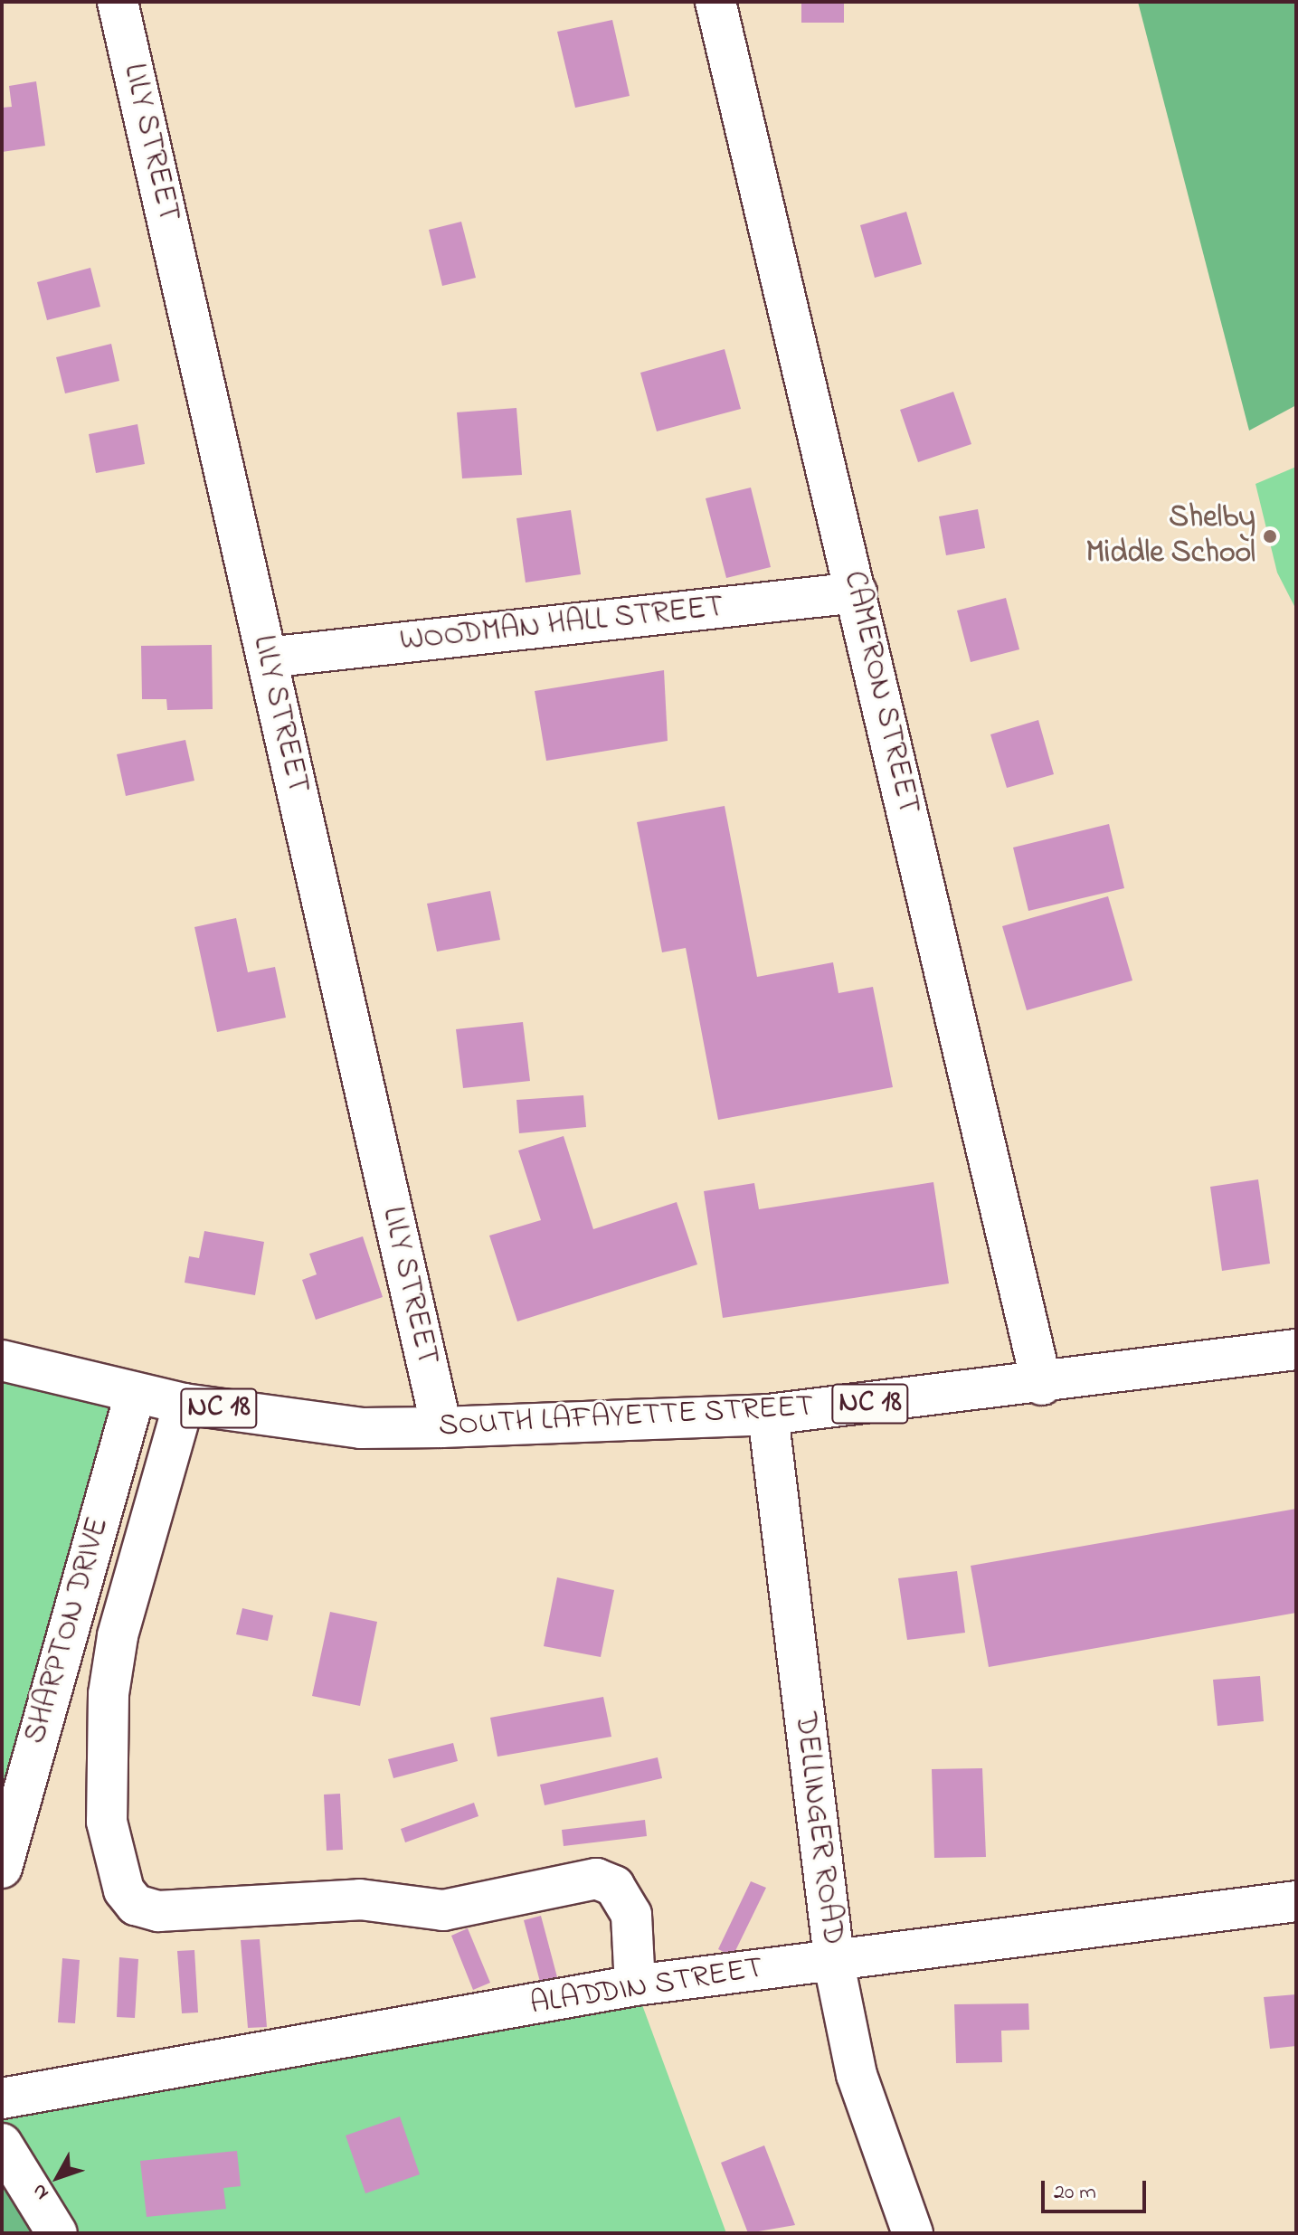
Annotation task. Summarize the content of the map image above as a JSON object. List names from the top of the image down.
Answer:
{
  "streets": {
    "street": [
      "LILY STREET",
      "WOODMAN HALL STREET",
      "CAMERON STREET",
      "NC 18",
      "SOUTH LAFAYETTE STREET",
      "SHARPTON DRIVE",
      "DELLINGER ROAD",
      "ALADDIN STREET"
    ]
  },
  "crossings": [
    ["LILY STREET", "WOODMAN HALL STREET"],
    ["LILY STREET", "SOUTH LAFAYETTE STREET"],
    ["WOODMAN HALL STREET", "CAMERON STREET"],
    ["CAMERON STREET", "SOUTH LAFAYETTE STREET"],
    ["SOUTH LAFAYETTE STREET", "SHARPTON DRIVE"],
    ["SOUTH LAFAYETTE STREET", "DELLINGER ROAD"],
    ["DELLINGER ROAD", "ALADDIN STREET"]
  ],
  "places": ["Shelby Middle School"],
  "scale_bar": "20 m",
  "north": "bottom left"
}
